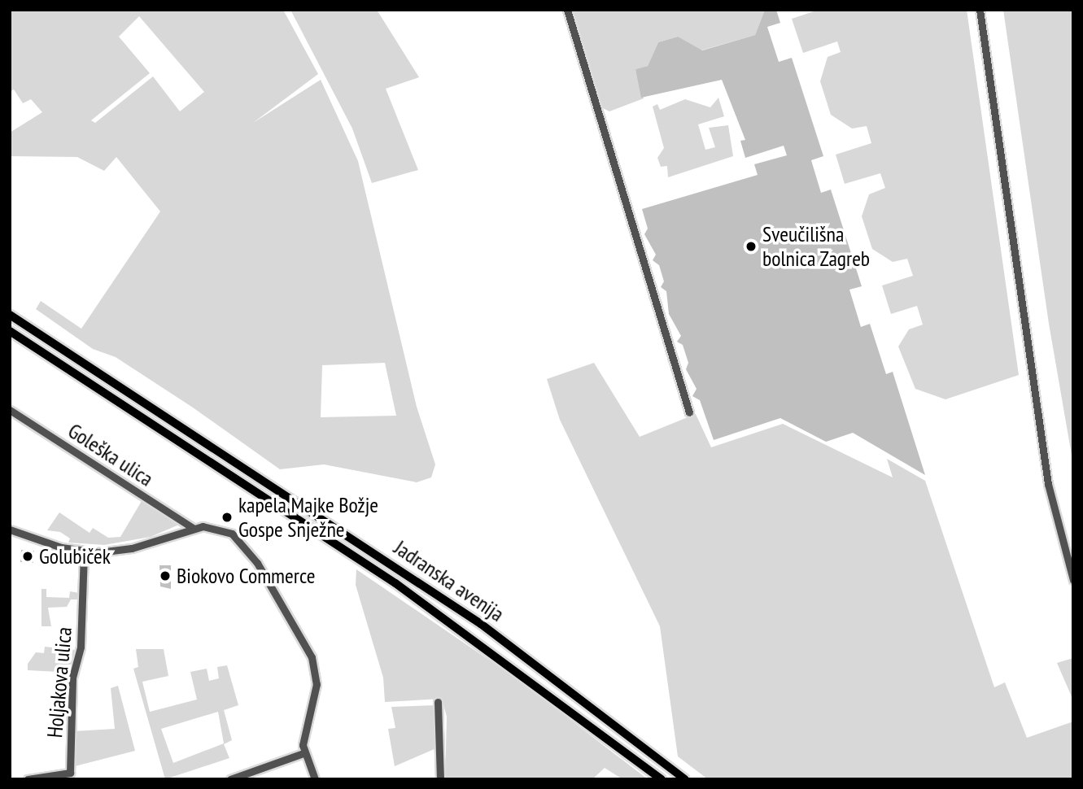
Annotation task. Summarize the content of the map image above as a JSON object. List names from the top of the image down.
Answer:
{
  "streets": {
    "main road": ["Jadranska avenija"],
    "street": ["Goleška ulica", "Holjakova ulica"]
  },
  "places": [
    "Sveučilišna bolnica Zagreb",
    "kapela Majke Božje Gospe Snježne",
    "Golubiček",
    "Biokovo Commerce"
  ]
}
